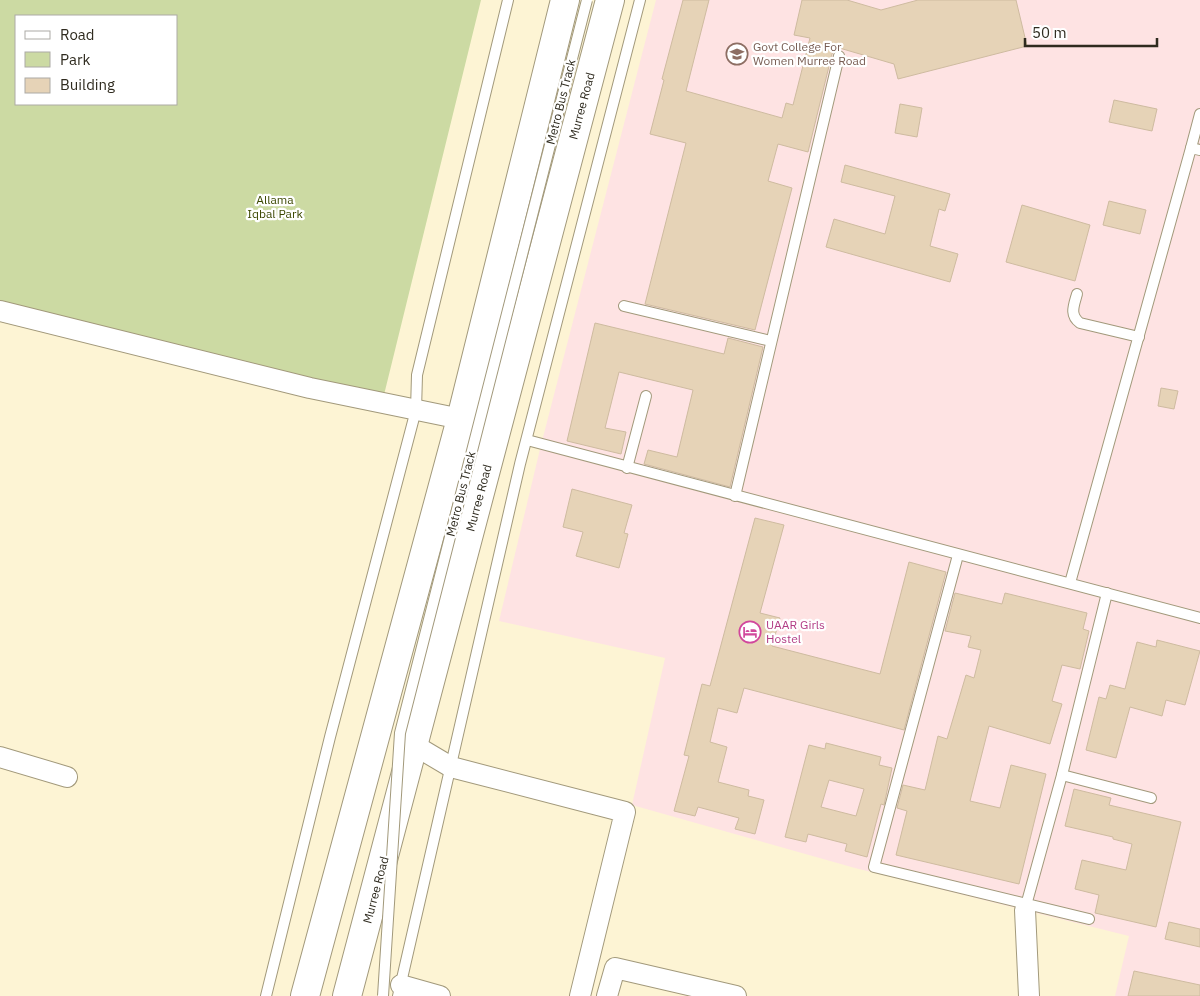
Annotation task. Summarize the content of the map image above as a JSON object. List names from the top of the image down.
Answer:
{
  "streets": {
    "main road": ["Murree Road"],
    "lane": ["Metro Bus Track"]
  },
  "parks": ["Allama Iqbal Park"],
  "places": {
    "school or university": ["Govt College For Women Murree Road"],
    "hotel": ["UAAR Girls Hostel"]
  },
  "legend": ["Road", "Park", "Building"],
  "scale_bar": "50 m"
}
